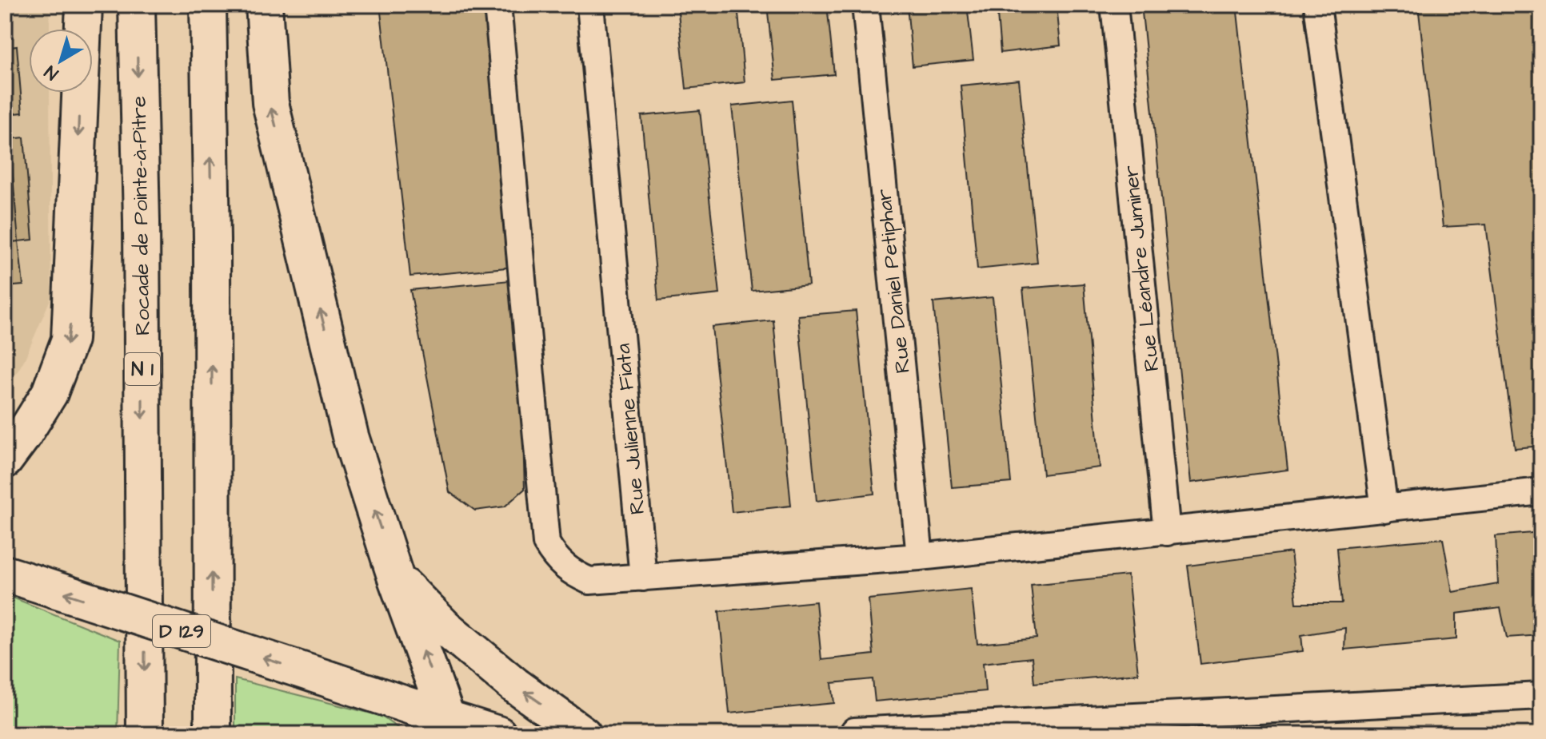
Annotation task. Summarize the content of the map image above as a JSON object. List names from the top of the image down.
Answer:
{
  "streets": {
    "main road": ["Rocade de Pointe-à-Pitre", "N 1", "D 129"],
    "lane": ["Rue Léandre Juminer", "Rue Daniel Petiphar", "Rue Julienne Fiata"]
  },
  "north": "bottom left"
}
